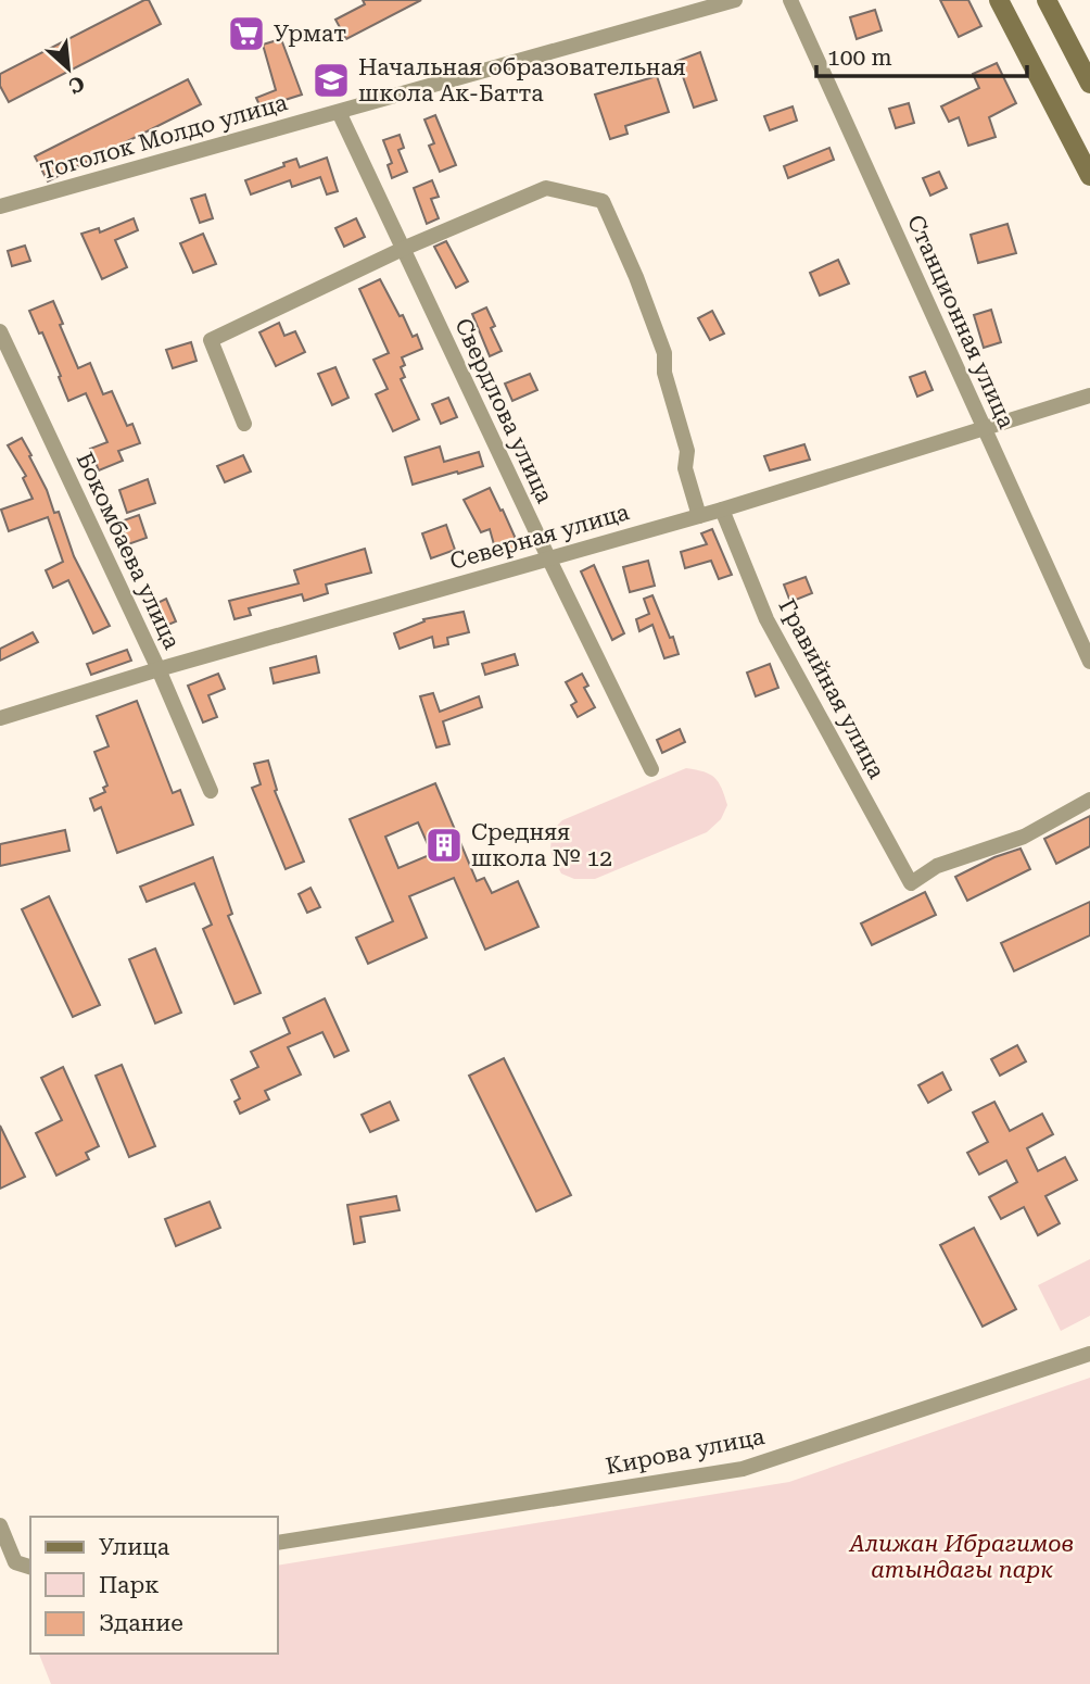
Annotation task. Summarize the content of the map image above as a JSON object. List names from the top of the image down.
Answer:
{
  "streets": {
    "street": [
      "Тоголок Молдо улица",
      "Станционная улица",
      "Свердлова улица",
      "Северная улица",
      "Бокомбаева улица",
      "Гравийная улица",
      "Кирова улица"
    ]
  },
  "crossings": [
    ["Тоголок Молдо улица", "Свердлова улица"],
    ["Станционная улица", "Северная улица"],
    ["Свердлова улица", "Северная улица"],
    ["Северная улица", "Бокомбаева улица"],
    ["Северная улица", "Гравийная улица"]
  ],
  "parks": ["Алижан Ибрагимов атындагы парк"],
  "places": {
    "supermarket": ["Урмат"],
    "school or university": ["Начальная образовательная школа Ак-Батта"],
    "building": ["Средняя школа № 12"]
  },
  "legend": ["Улица", "Парк", "Здание"],
  "scale_bar": "100 m",
  "north": "bottom right"
}
